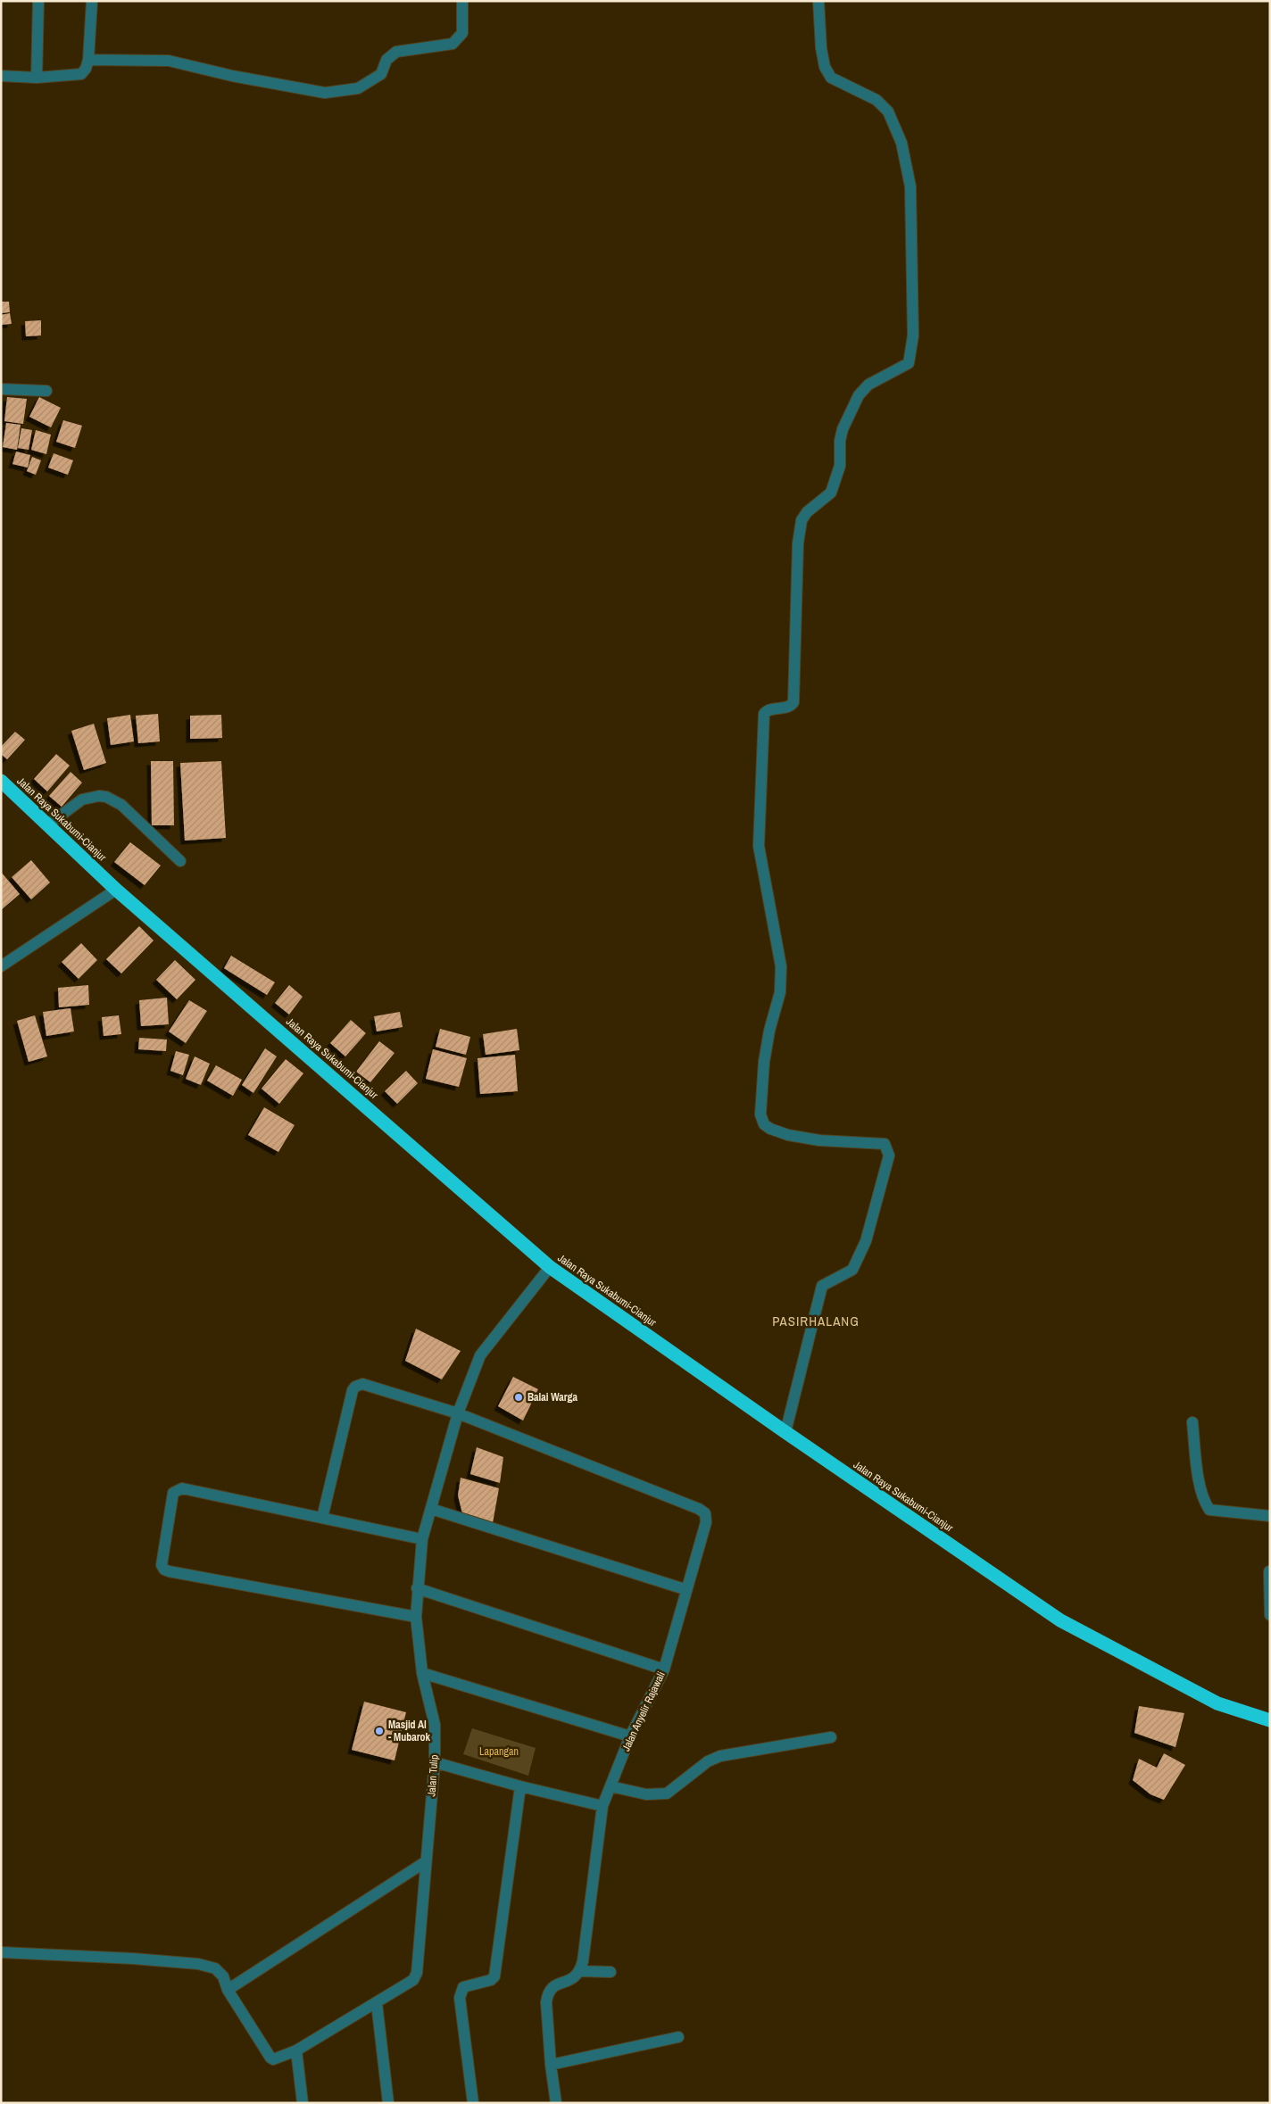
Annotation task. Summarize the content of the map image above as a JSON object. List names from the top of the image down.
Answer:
{
  "streets": {
    "highway": ["Jalan Raya Sukabumi-Cianjur"],
    "street": ["Jalan Anyelir Rajawali", "Jalan Tulip"]
  },
  "crossings": [
    ["Jalan Raya Sukabumi-Cianjur", "Jalan Tulip"],
    ["Jalan Anyelir Rajawali", "Jalan Tulip"]
  ],
  "districts": ["PASIRHALANG"],
  "parks": ["Lapangan"],
  "places": ["Balai Warga", "Masjid Al - Mubarok"]
}
